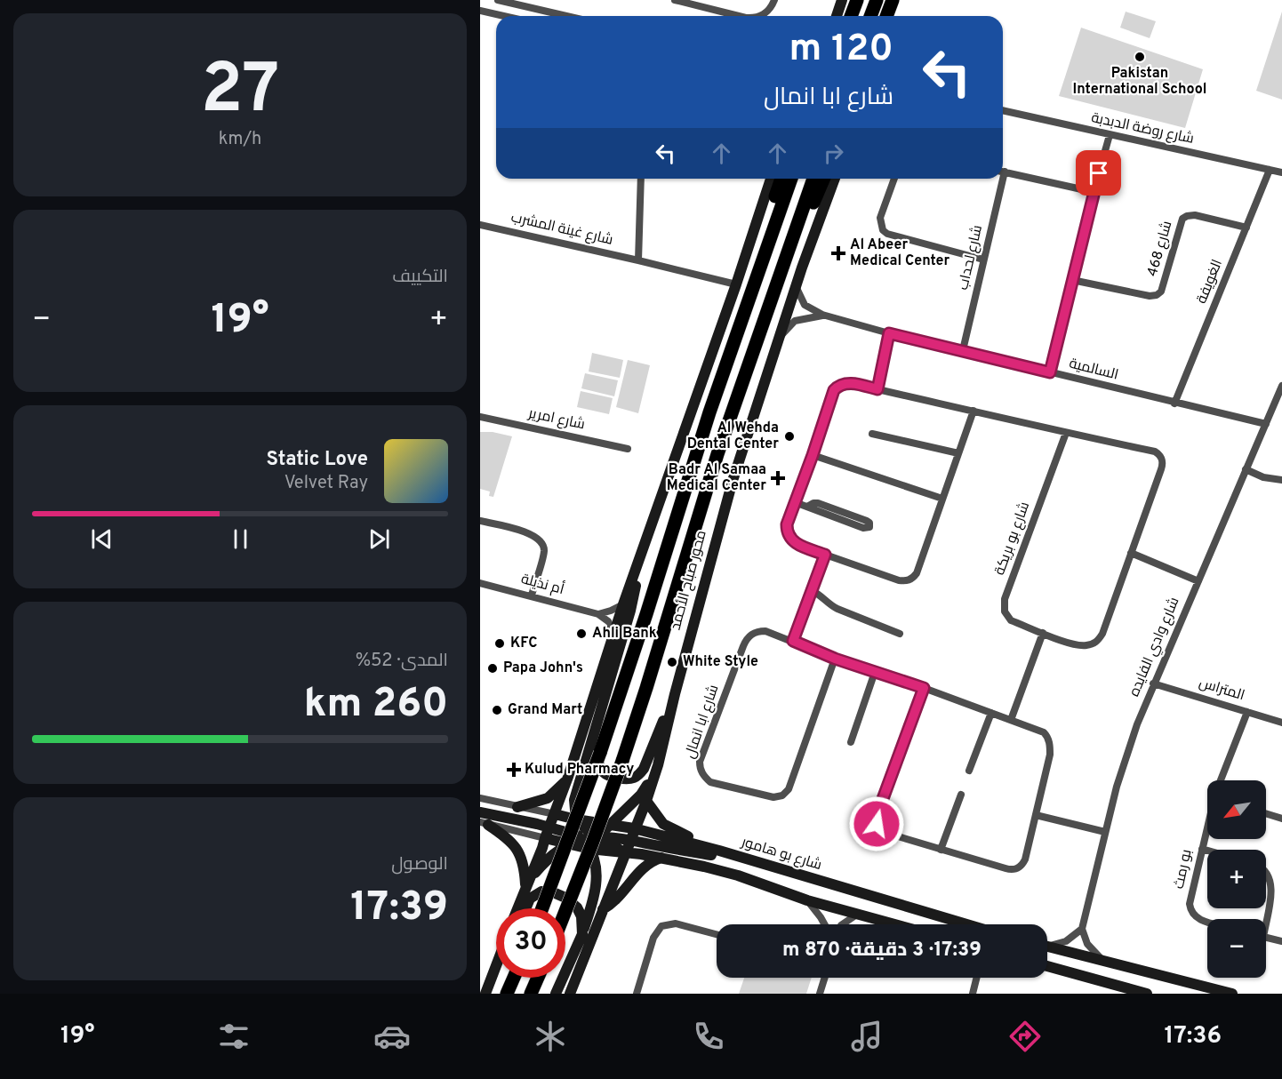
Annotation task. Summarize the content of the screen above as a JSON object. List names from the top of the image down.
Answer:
{
  "streets": {
    "highway": ["محور صباح الأحمد"],
    "street": [
      "شارع روضة الدبدبة",
      "شارع غينة المشرب",
      "شارع 468",
      "شارع لحداب",
      "الغويفة",
      "السالمية",
      "شارع امرير",
      "شارع بو بريكة",
      "أم نذيلة",
      "شارع وادي الفايده",
      "المتراس",
      "شارع ابا انمال",
      "شارع بو هامور",
      "بو رمث"
    ]
  },
  "crossings": [
    ["شارع روضة الدبدبة", "الغويفة"],
    ["شارع 468", "الغويفة"],
    ["شارع لحداب", "السالمية"],
    ["الغويفة", "السالمية"],
    ["السالمية", "محور صباح الأحمد"],
    ["السالمية", "شارع وادي الفايده"],
    ["محور صباح الأحمد", "شارع بو هامور"],
    ["شارع وادي الفايده", "المتراس"],
    ["المتراس", "بو رمث"]
  ],
  "places": {
    "other": [
      "Pakistan International School",
      "Al Wehda Dental Center",
      "Ahli Bank",
      "KFC",
      "White Style",
      "Papa John's",
      "Grand Mart"
    ],
    "health": ["Al Abeer Medical Center", "Badr Al Samaa Medical Center", "Kulud Pharmacy"]
  },
  "north": "bottom left",
  "page": {
    "tile": [
      ["27", "km/h"],
      "التكييف",
      ["المدى · 52%", "260 km"],
      ["الوصول", "17:39"]
    ],
    "turn": ["120 m", "شارع ابا انمال"],
    "heat": ["−", "19°", "+"],
    "song": ["Static Love", "Velvet Ray"],
    "map_buttons": ["+", "−"],
    "limit": "30",
    "trip": "17:39 · 3 دقيقة · 870 m",
    "tabs": ["17:36", "19°"]
  }
}
